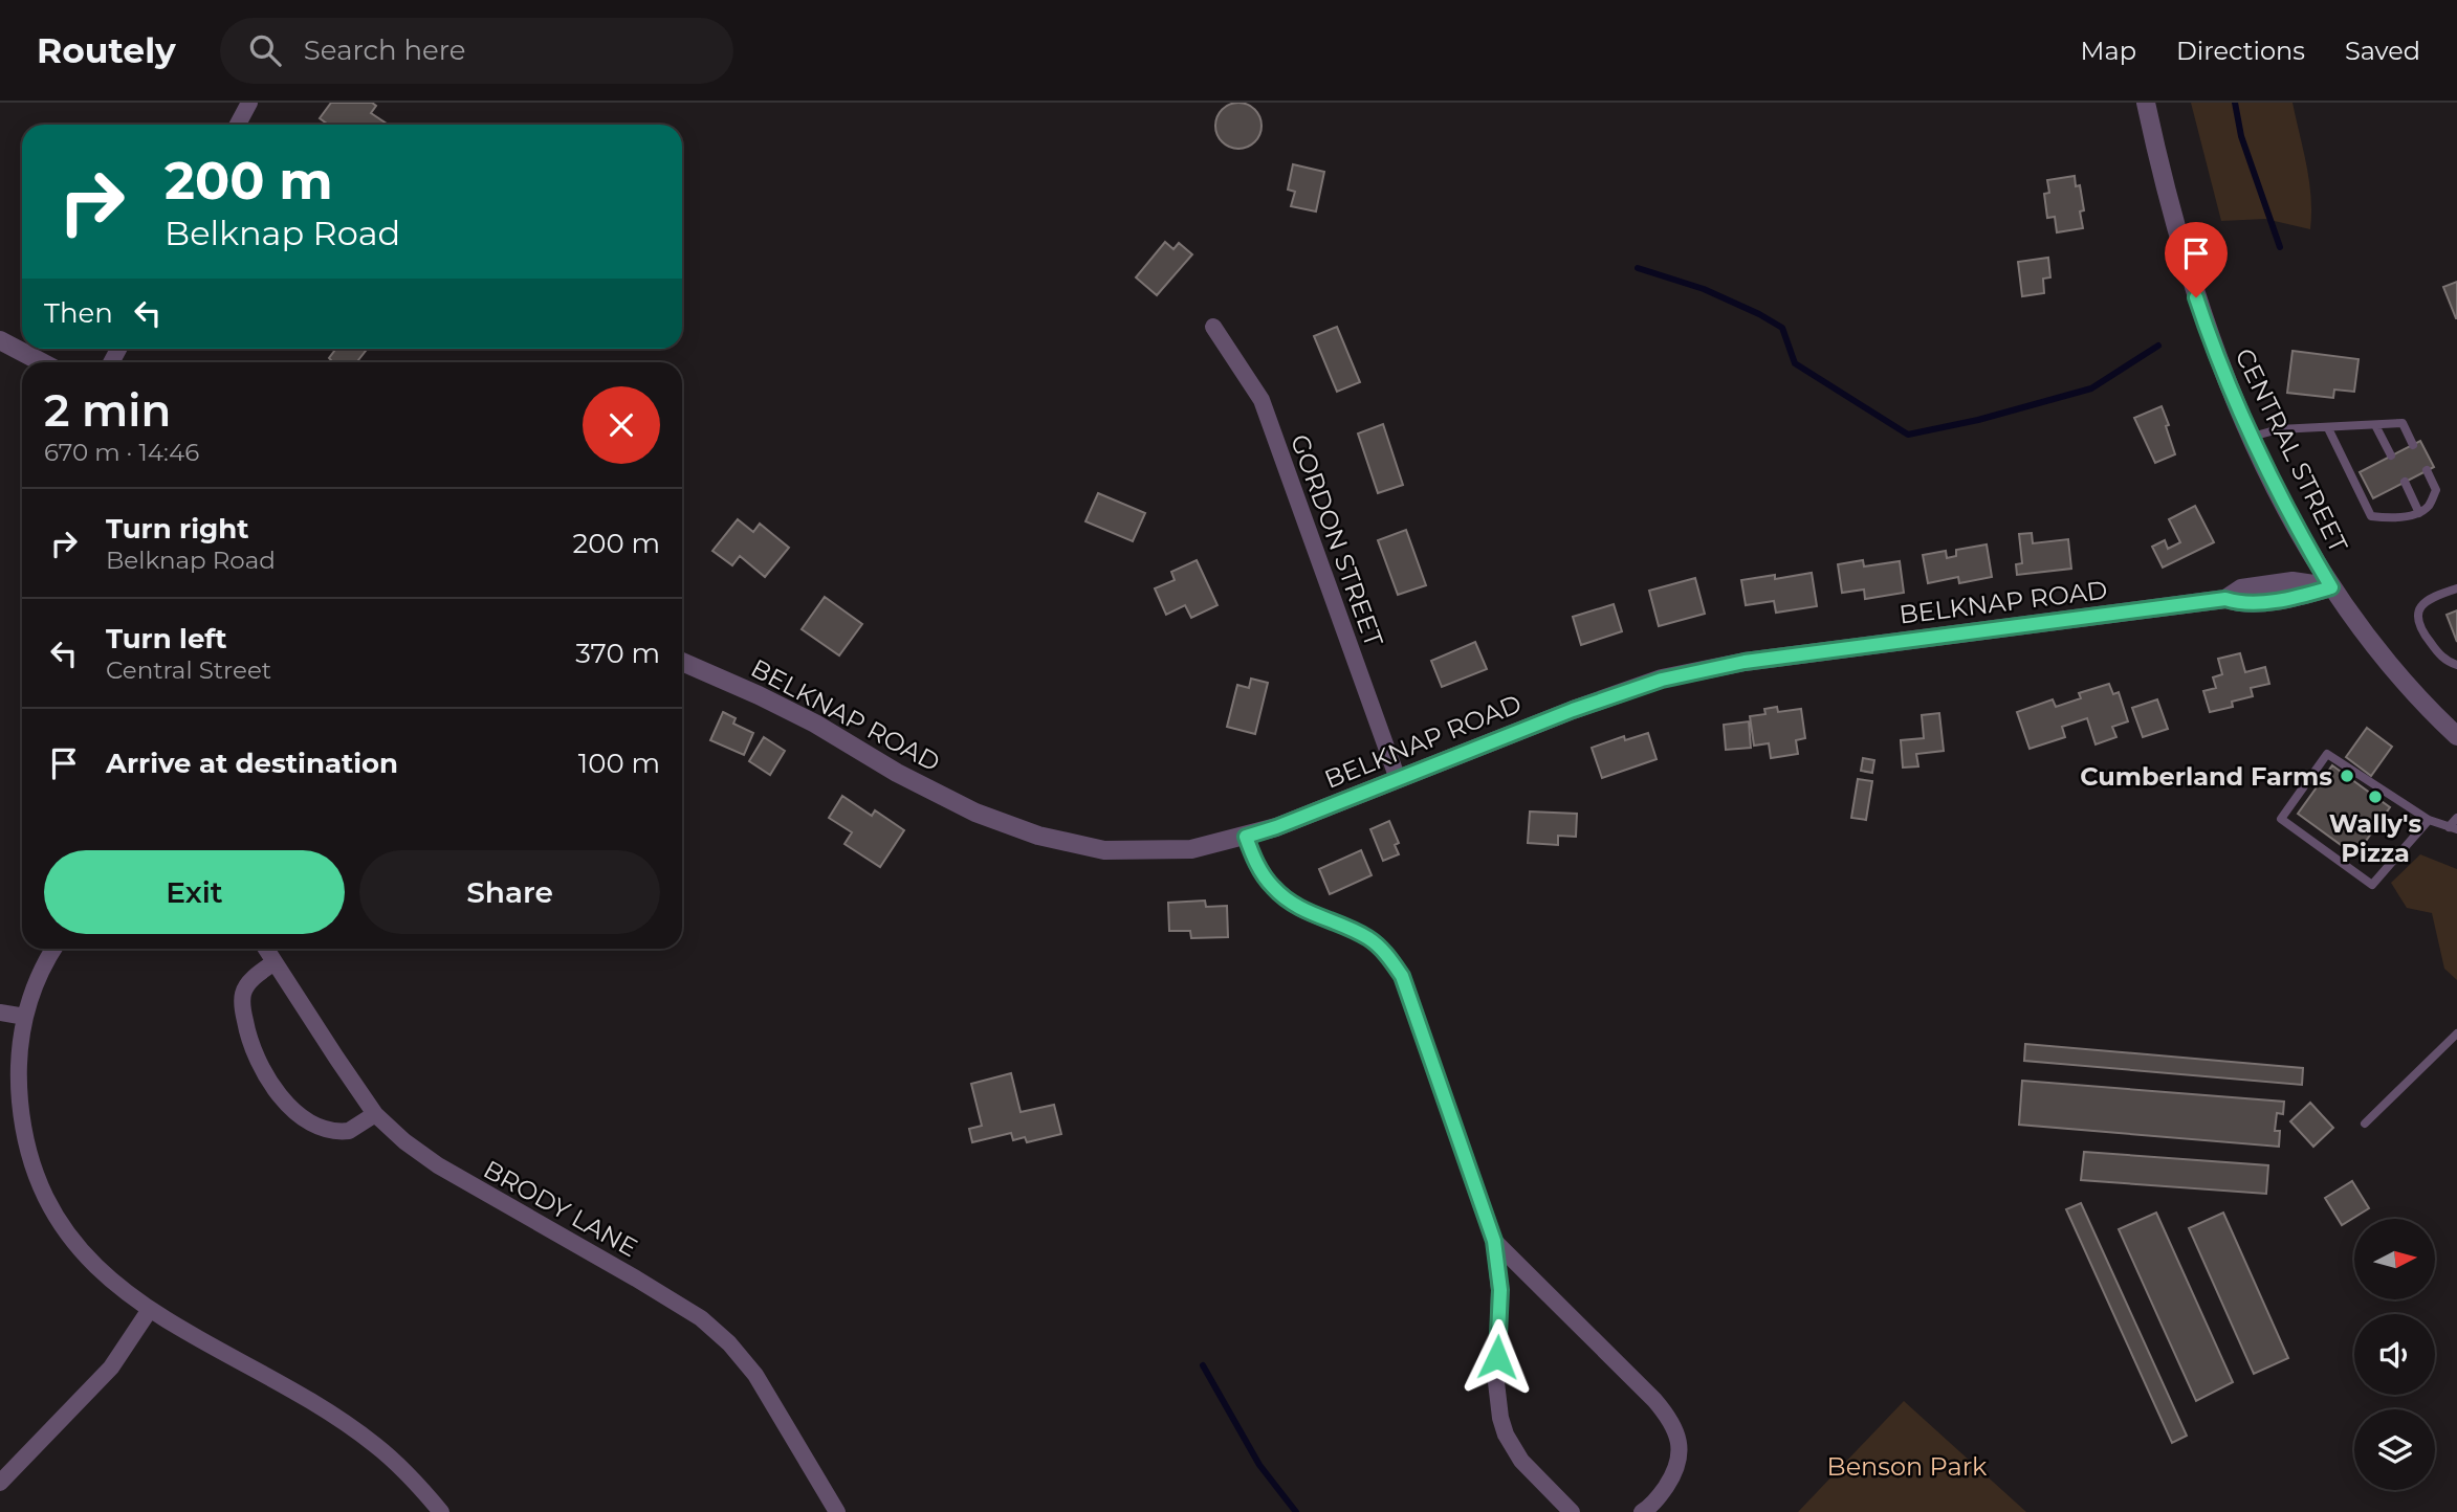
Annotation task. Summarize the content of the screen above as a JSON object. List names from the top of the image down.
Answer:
{
  "streets": {
    "street": [
      "CENTRAL STREET",
      "GORDON STREET",
      "BELKNAP ROAD",
      "BRODY LANE"
    ]
  },
  "crossings": [
    ["CENTRAL STREET", "BELKNAP ROAD"],
    ["GORDON STREET", "BELKNAP ROAD"]
  ],
  "parks": ["Benson Park"],
  "places": ["Cumberland Farms", "Wally's Pizza"],
  "north": "right",
  "page": {
    "header": "Routely",
    "search": "Search here",
    "nav": ["Map", "Directions", "Saved"],
    "turn": ["200 m", "Belknap Road"],
    "then": "Then",
    "heading": ["2 min", "670 m · 14:46"],
    "list": [
      {
        "name": "Turn right",
        "note": "Belknap Road",
        "value": "200 m"
      },
      {
        "name": "Turn left",
        "note": "Central Street",
        "value": "370 m"
      },
      {
        "name": "Arrive at destination",
        "value": "100 m"
      }
    ],
    "buttons": ["Exit", "Share"]
  }
}
